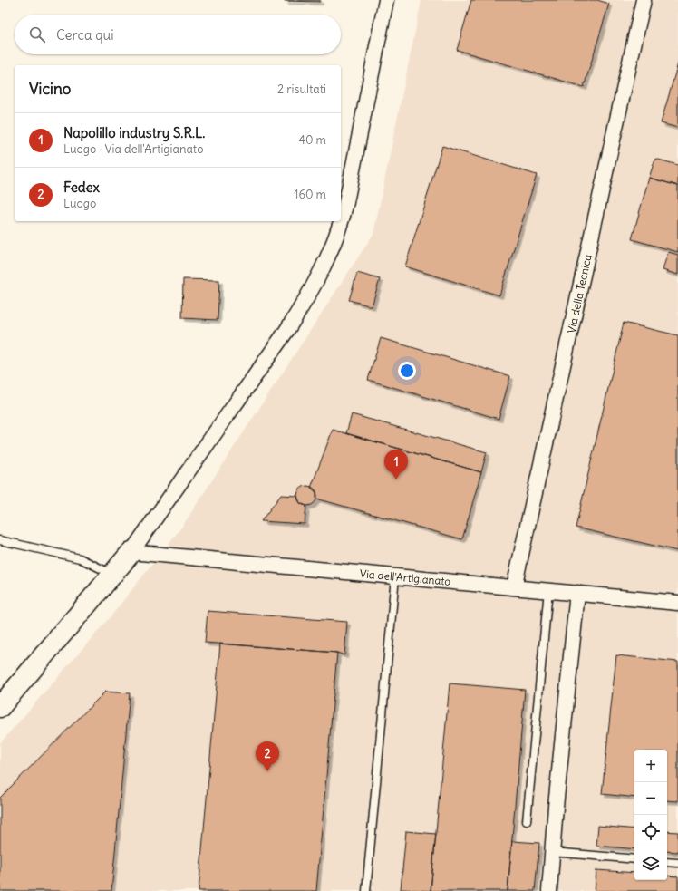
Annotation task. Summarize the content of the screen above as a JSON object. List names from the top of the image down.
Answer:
{
  "streets": {
    "street": ["Via della Tecnica", "Via dell'Artigianato"]
  },
  "crossings": [
    ["Via della Tecnica", "Via dell'Artigianato"]
  ],
  "page": {
    "search": "Cerca qui",
    "heading": ["Vicino", "2 risultati"],
    "list": [
      {
        "mark": "1",
        "name": "Napolillo industry S.R.L.",
        "note": "Luogo · Via dell'Artigianato",
        "value": "40 m"
      },
      {
        "mark": "2",
        "name": "Fedex",
        "note": "Luogo",
        "value": "160 m"
      }
    ],
    "pins": ["1", "2"],
    "map_buttons": ["+", "−"]
  }
}
